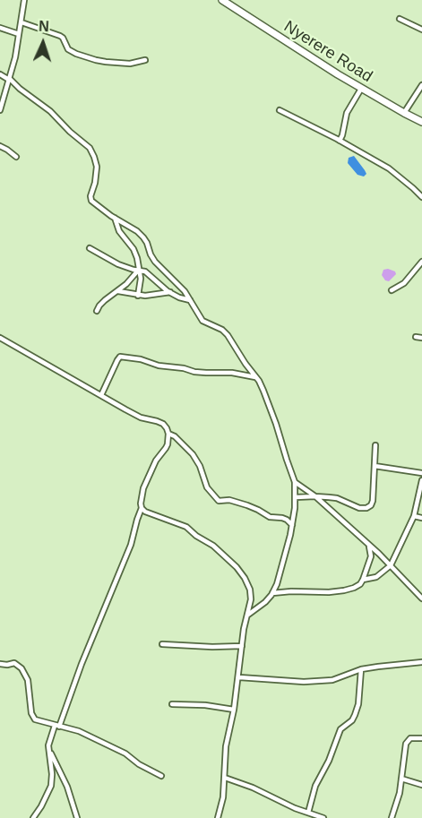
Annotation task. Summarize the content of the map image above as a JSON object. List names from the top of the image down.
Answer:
{
  "streets": {
    "main road": ["Nyerere Road"]
  },
  "north": "top"
}
